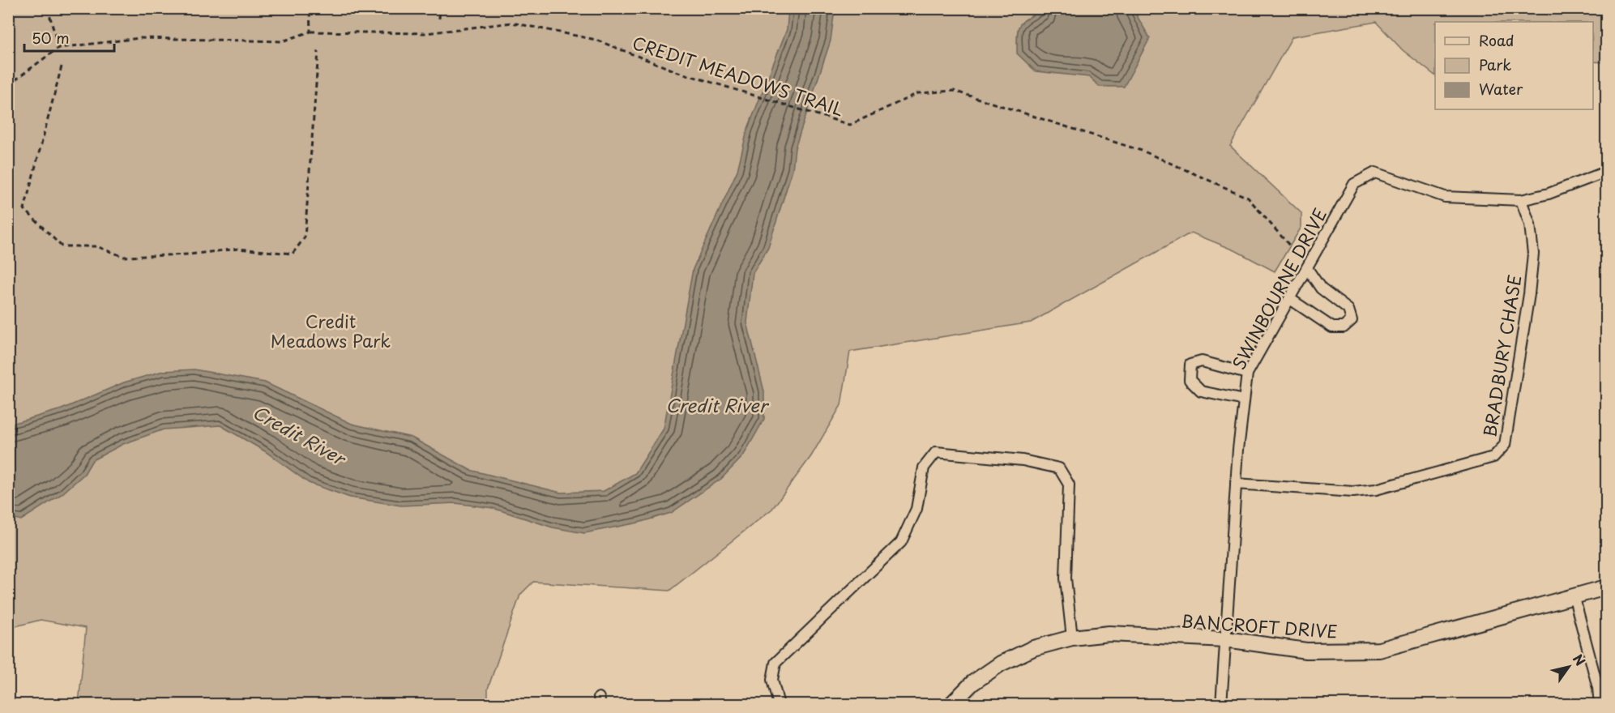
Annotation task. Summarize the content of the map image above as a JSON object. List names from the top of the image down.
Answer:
{
  "streets": {
    "street": ["SWINBOURNE DRIVE", "BRADBURY CHASE", "BANCROFT DRIVE"],
    "path": ["CREDIT MEADOWS TRAIL"]
  },
  "crossings": [
    ["CREDIT MEADOWS TRAIL", "SWINBOURNE DRIVE"],
    ["SWINBOURNE DRIVE", "BRADBURY CHASE"],
    ["SWINBOURNE DRIVE", "BANCROFT DRIVE"]
  ],
  "water": ["Credit River"],
  "parks": ["Credit Meadows Park"],
  "legend": ["Road", "Park", "Water"],
  "scale_bar": "50 m",
  "north": "top right"
}
